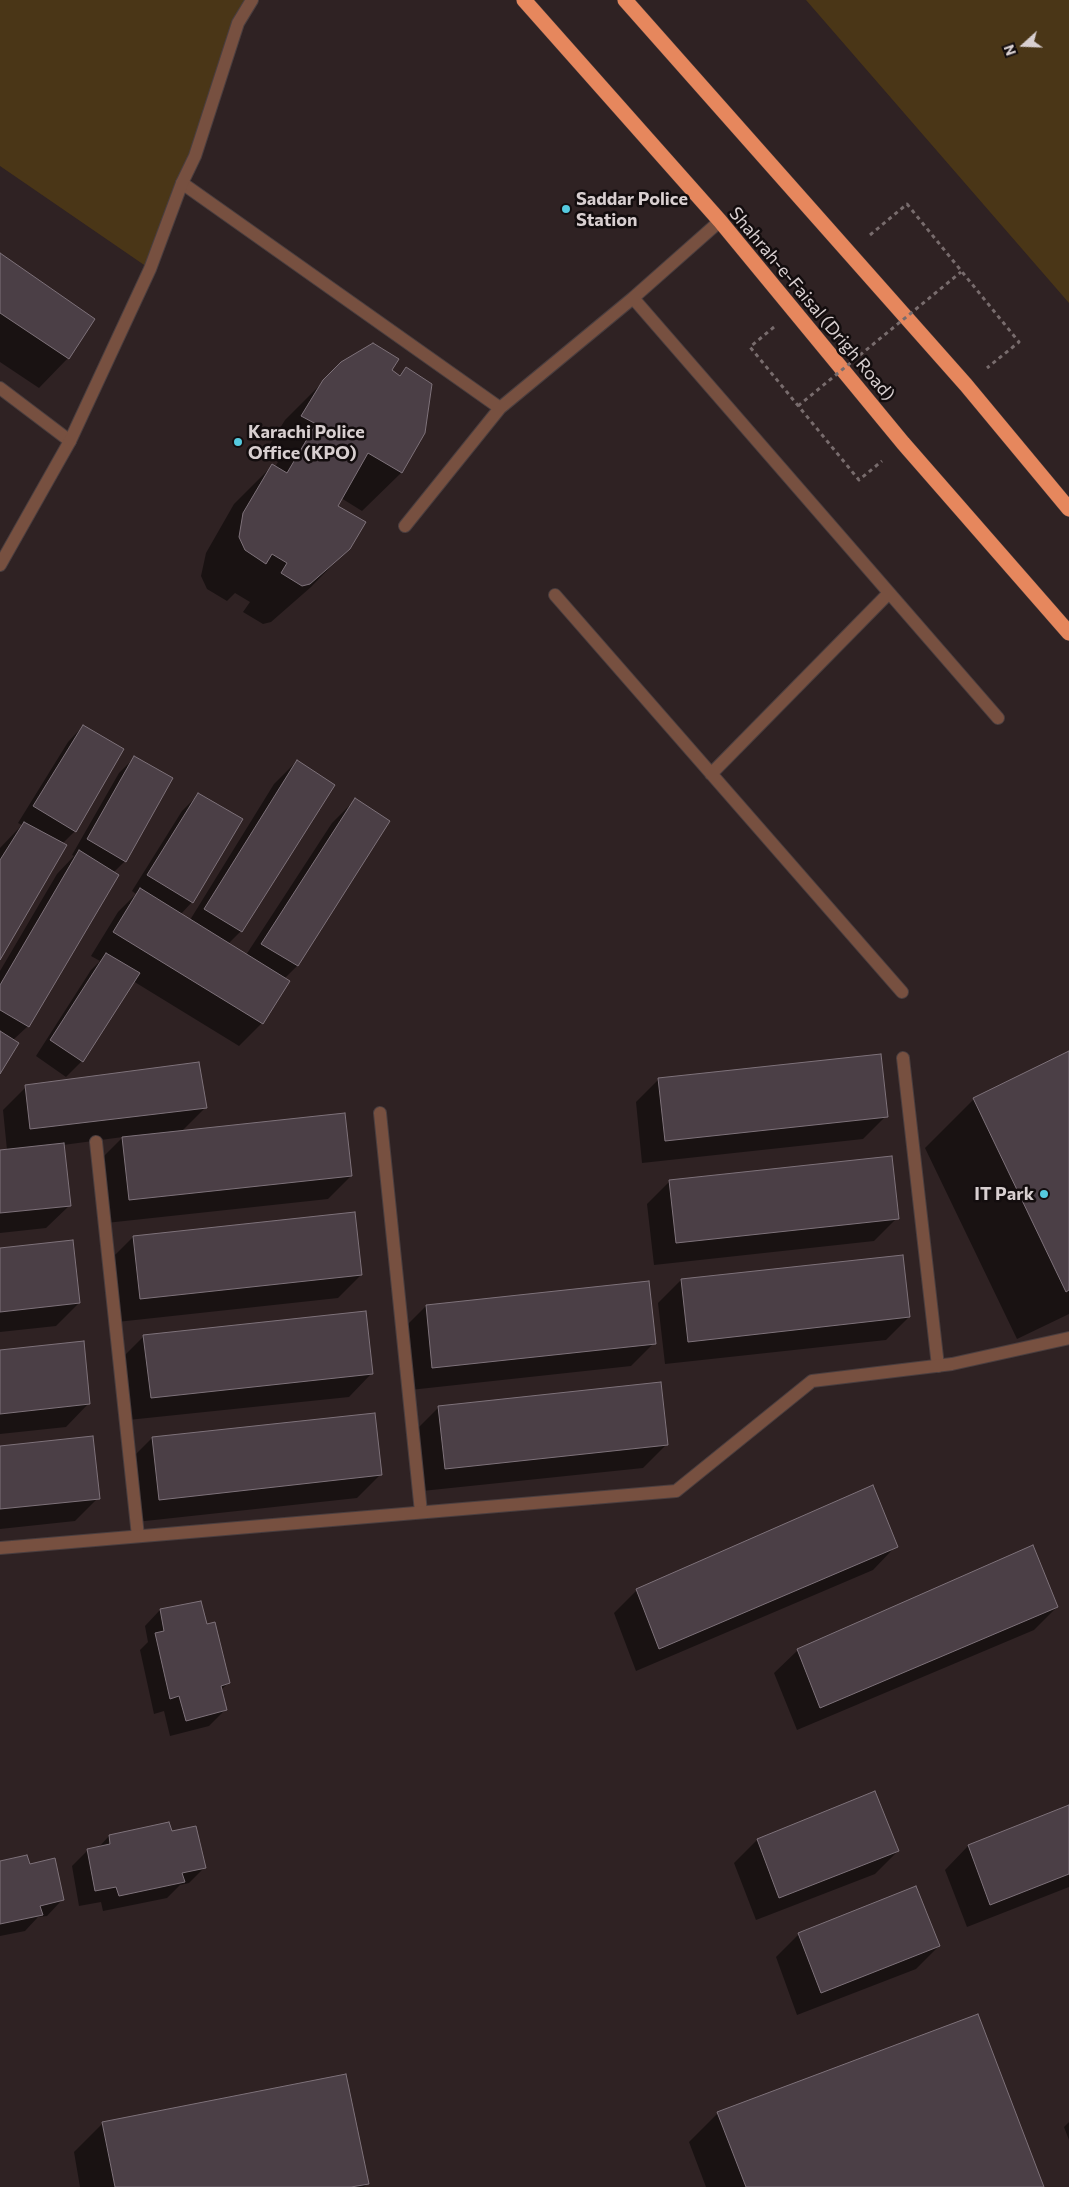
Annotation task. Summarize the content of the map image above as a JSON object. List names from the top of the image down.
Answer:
{
  "streets": {
    "highway": ["Shahrah-e-Faisal (Drigh Road)"]
  },
  "places": ["Saddar Police Station", "Karachi Police Office (KPO)", "IT Park"],
  "north": "left"
}
